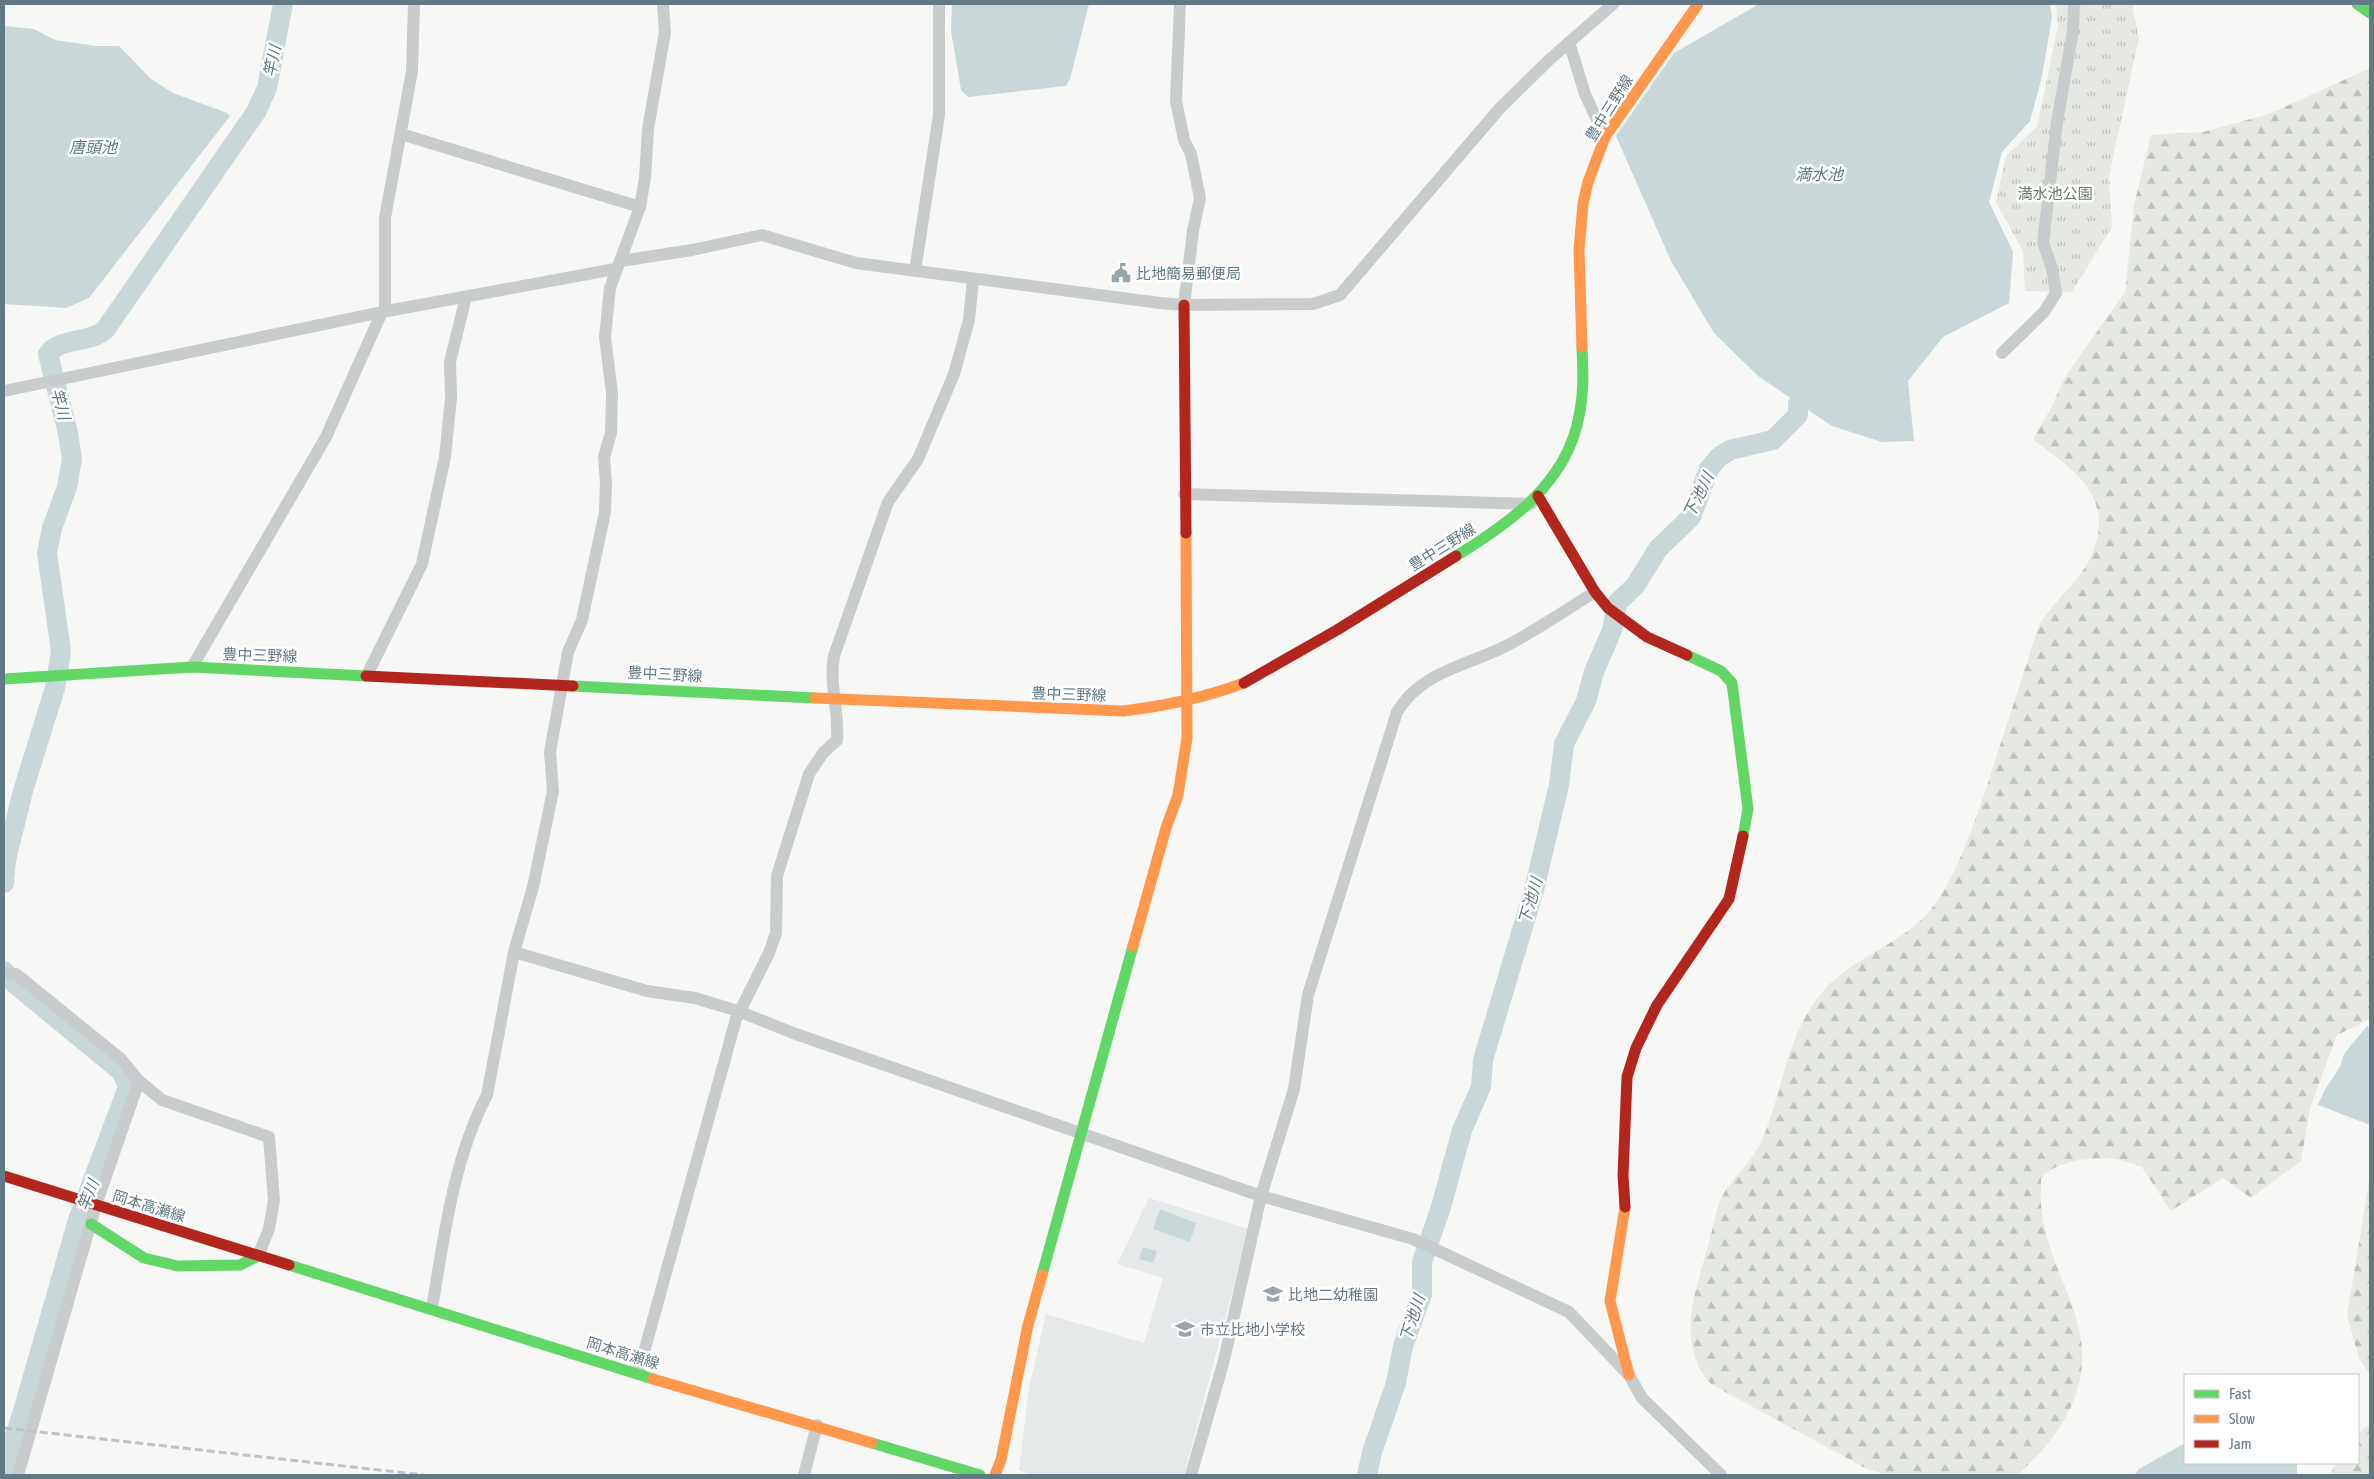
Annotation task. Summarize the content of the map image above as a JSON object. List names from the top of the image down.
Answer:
{
  "streets": {
    "main road": ["豊中三野線", "岡本高瀬線"]
  },
  "water": [
    "竿川",
    "唐頭池",
    "満水池",
    "下池川"
  ],
  "parks": ["満水池公園"],
  "places": {
    "public building": ["比地簡易郵便局"],
    "school or university": ["比地二幼稚園", "市立比地小学校"]
  },
  "legend": ["Fast", "Slow", "Jam"]
}
